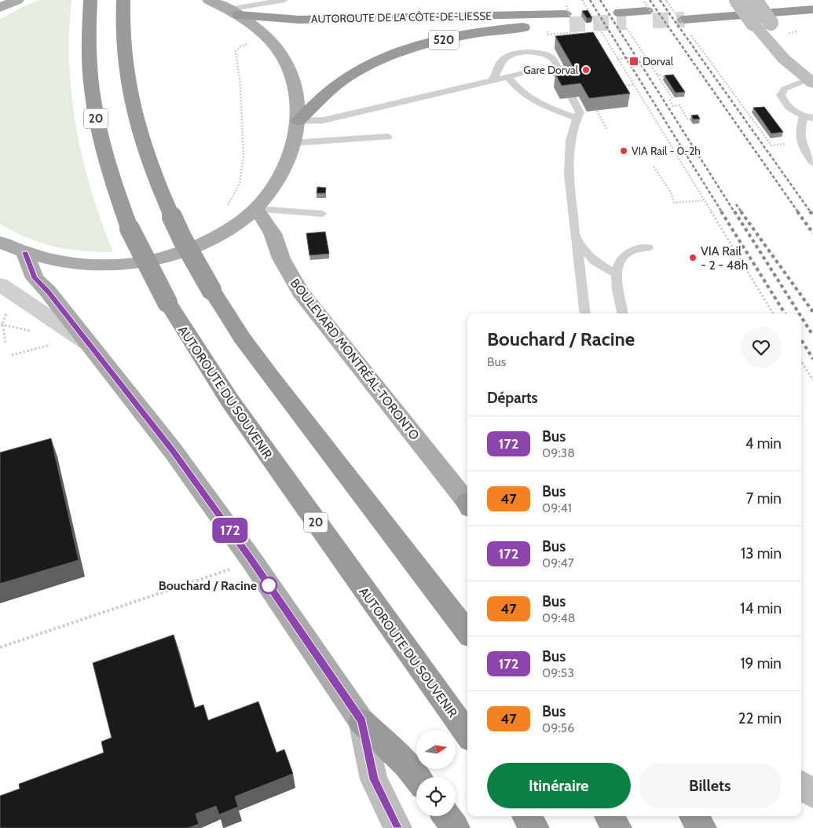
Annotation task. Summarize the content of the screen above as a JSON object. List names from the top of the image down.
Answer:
{
  "streets": {
    "highway": [
      "AUTOROUTE DE LA CÔTE-DE-LIESSE",
      "520",
      "20",
      "AUTOROUTE DU SOUVENIR"
    ],
    "main road": ["BOULEVARD MONTRÉAL-TORONTO"]
  },
  "places": {
    "transit": ["Dorval"],
    "other": [
      "Gare Dorval",
      "VIA Rail - 0-2h",
      "VIA Rail - 2 - 48h",
      "Bouchard / Racine"
    ]
  },
  "lines": ["bus line 172"],
  "north": "right",
  "page": {
    "on_map": "172",
    "heading": [
      ["Bouchard / Racine", "Bus"],
      "Départs"
    ],
    "list": [
      {
        "mark": "172",
        "name": "Bus",
        "note": "09:38",
        "value": "4 min"
      },
      {
        "mark": "47",
        "name": "Bus",
        "note": "09:41",
        "value": "7 min"
      },
      {
        "mark": "172",
        "name": "Bus",
        "note": "09:47",
        "value": "13 min"
      },
      {
        "mark": "47",
        "name": "Bus",
        "note": "09:48",
        "value": "14 min"
      },
      {
        "mark": "172",
        "name": "Bus",
        "note": "09:53",
        "value": "19 min"
      },
      {
        "mark": "47",
        "name": "Bus",
        "note": "09:56",
        "value": "22 min"
      }
    ],
    "buttons": ["Itinéraire", "Billets"]
  }
}
